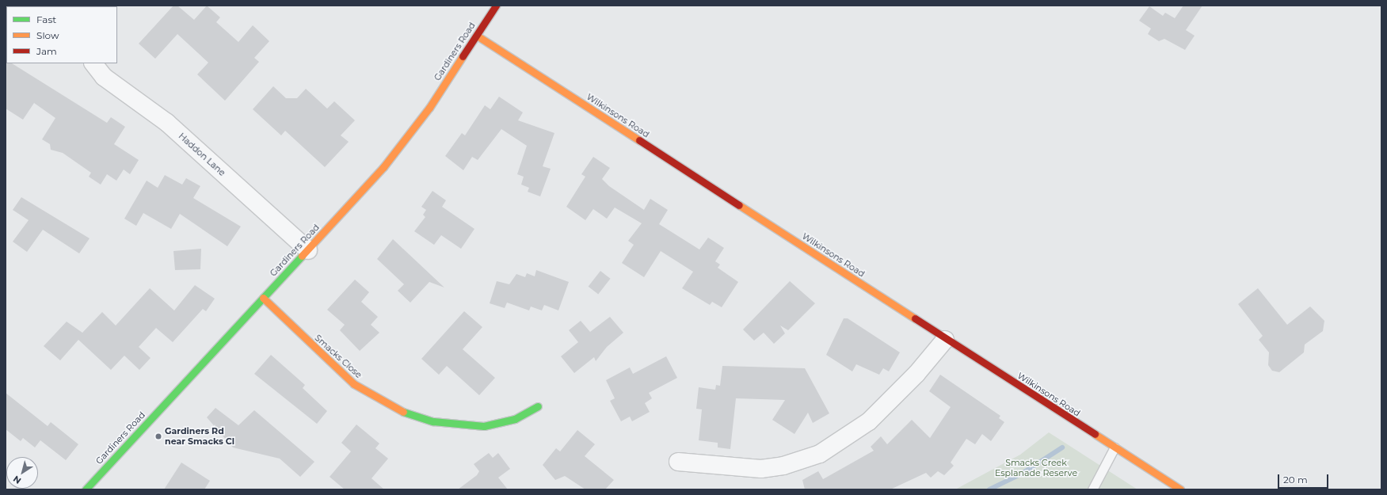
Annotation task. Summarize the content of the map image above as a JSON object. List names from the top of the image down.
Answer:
{
  "streets": {
    "street": [
      "Gardiners Road",
      "Wilkinsons Road",
      "Haddon Lane",
      "Smacks Close"
    ]
  },
  "crossings": [
    ["Gardiners Road", "Wilkinsons Road"],
    ["Gardiners Road", "Haddon Lane"],
    ["Gardiners Road", "Smacks Close"]
  ],
  "parks": ["Smacks Creek Esplanade Reserve"],
  "places": ["Gardiners Rd near Smacks Cl"],
  "legend": ["Fast", "Slow", "Jam"],
  "scale_bar": "20 m",
  "north": "bottom left"
}
